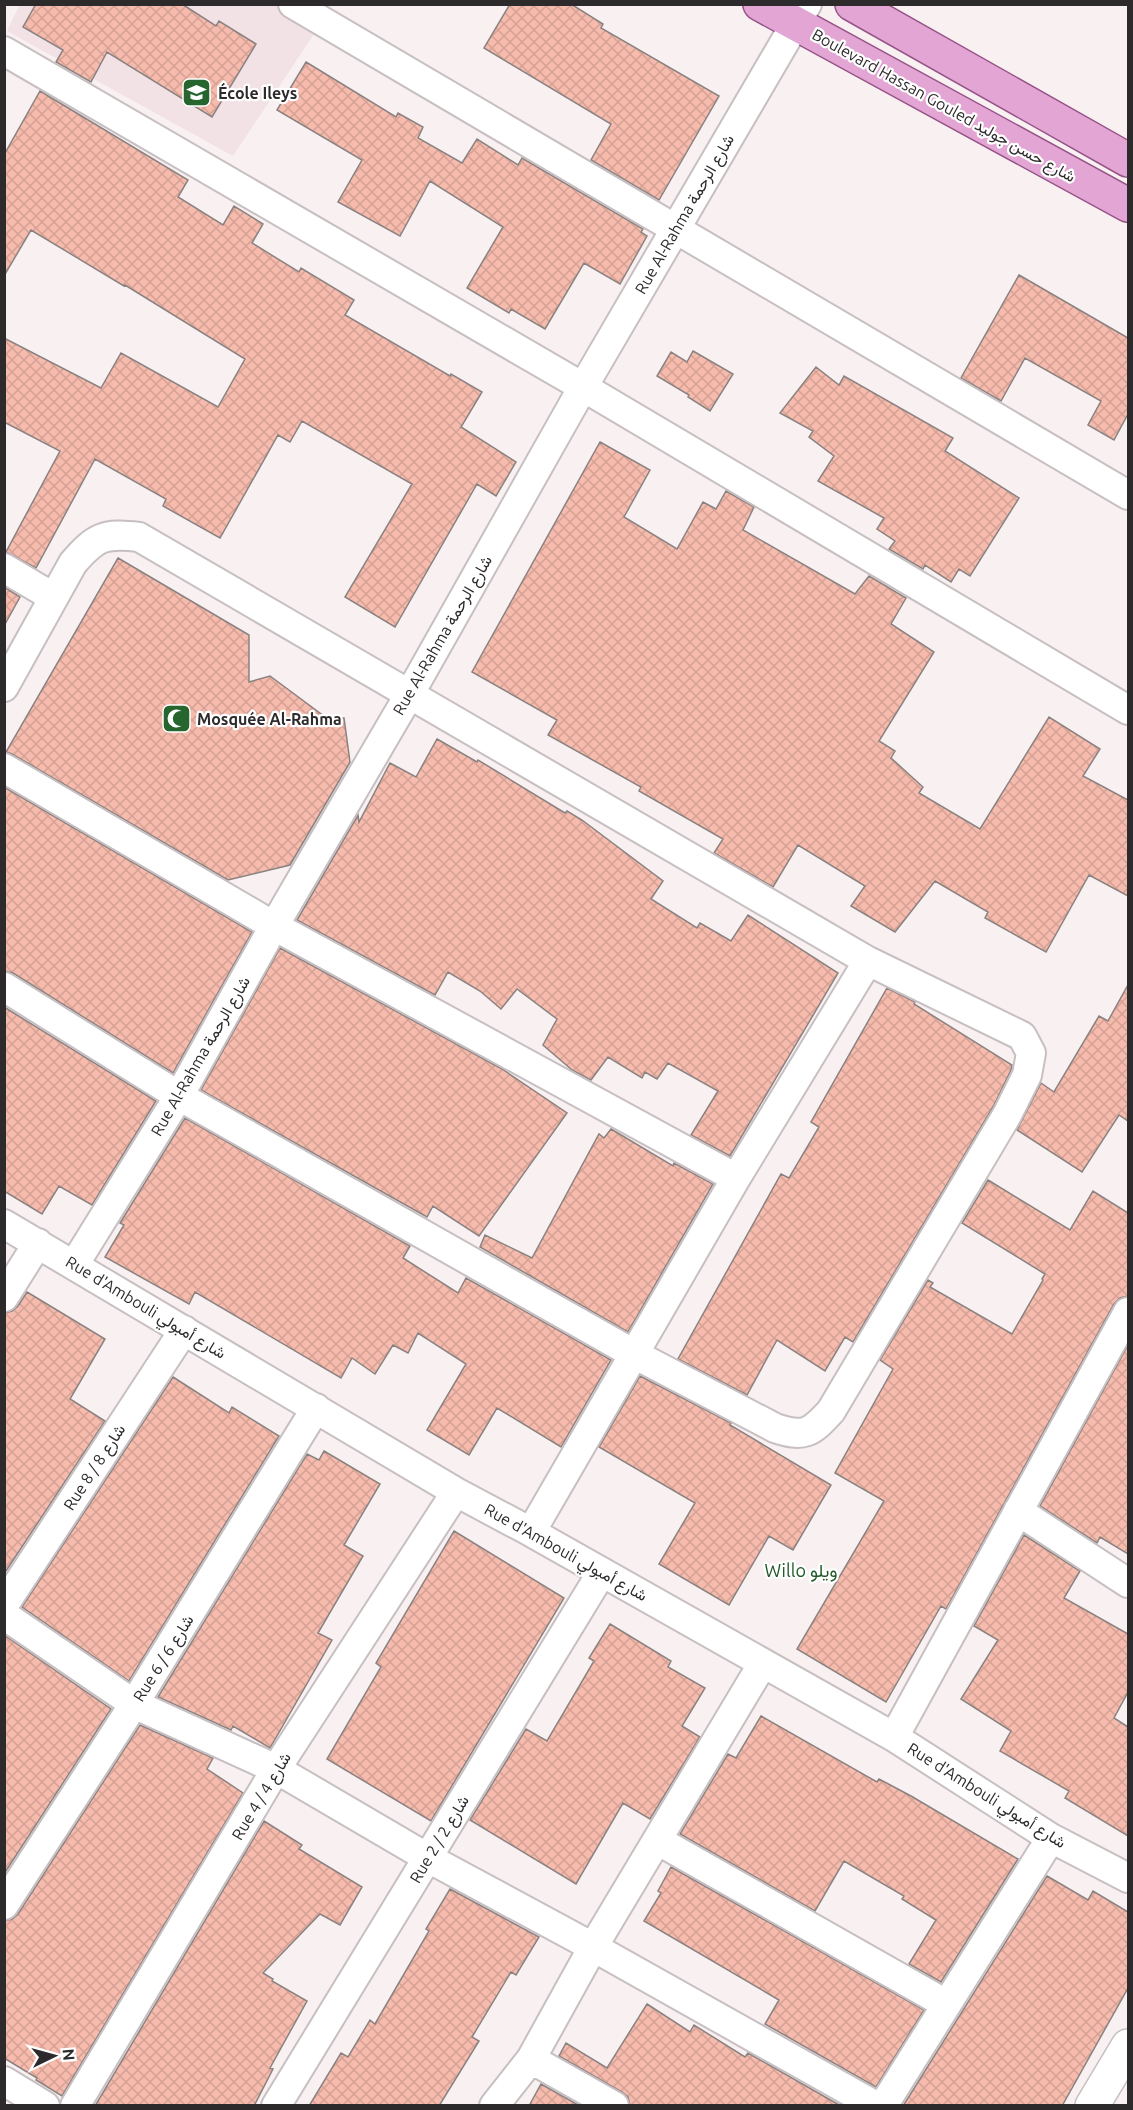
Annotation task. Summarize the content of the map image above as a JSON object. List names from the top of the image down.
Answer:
{
  "streets": {
    "main road": ["Boulevard Hassan Gouled شارع حسن جوليد"],
    "street": [
      "Rue Al-Rahma شارع الرحمة",
      "Rue d'Ambouli شارع أمبولي",
      "Rue 8 / شارع 8",
      "Rue 6 / شارع 6",
      "Rue 4 / شارع 4",
      "Rue 2 / شارع 2"
    ]
  },
  "crossings": [
    ["Boulevard Hassan Gouled شارع حسن جوليد", "Rue Al-Rahma شارع الرحمة"],
    ["Rue Al-Rahma شارع الرحمة", "Rue d'Ambouli شارع أمبولي"],
    ["Rue d'Ambouli شارع أمبولي", "Rue 8 / شارع 8"],
    ["Rue d'Ambouli شارع أمبولي", "Rue 6 / شارع 6"],
    ["Rue d'Ambouli شارع أمبولي", "Rue 4 / شارع 4"],
    ["Rue d'Ambouli شارع أمبولي", "Rue 2 / شارع 2"]
  ],
  "districts": ["Willo ويلو"],
  "places": {
    "school or university": ["École Ileys"],
    "mosque": ["Mosquée Al-Rahma"]
  },
  "north": "right"
}
